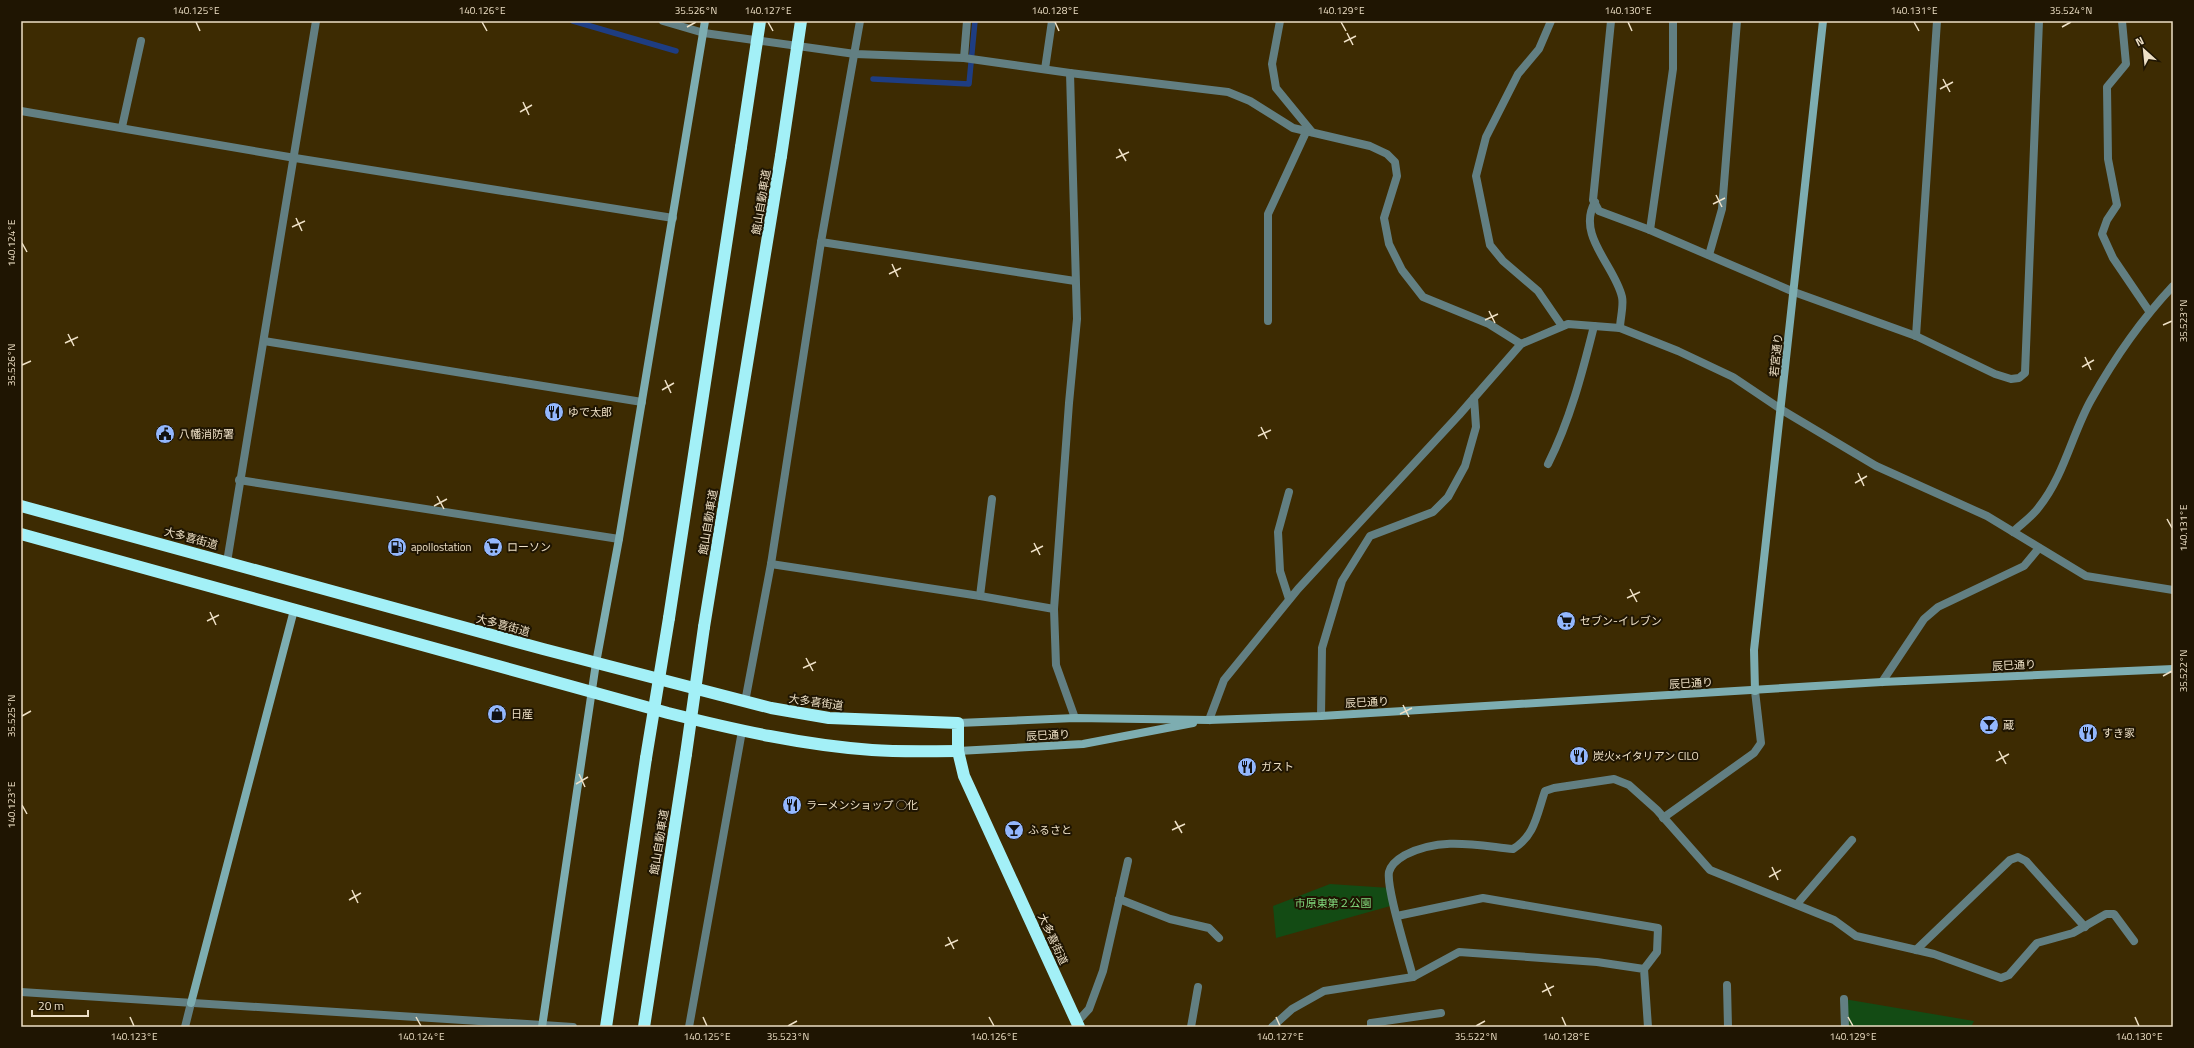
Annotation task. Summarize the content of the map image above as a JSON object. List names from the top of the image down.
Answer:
{
  "streets": {
    "highway": ["館山自動車道", "大多喜街道"],
    "street": ["若宮通り", "辰巳通り"]
  },
  "crossings": [
    ["若宮通り", "辰巳通り"],
    ["大多喜街道", "辰巳通り"]
  ],
  "parks": ["市原東第２公園"],
  "places": {
    "restaurant": [
      "ゆで太郎",
      "すき家",
      "炭火×イタリアン CILO",
      "ガスト",
      "ラーメンショップ ◯化"
    ],
    "public building": ["八幡消防署"],
    "fuel station": ["apollostation"],
    "supermarket": ["ローソン", "セブン-イレブン"],
    "shop": ["日産"],
    "bar": ["蔵", "ふるさと"]
  },
  "scale_bar": "20 m",
  "north": "top left",
  "coordinates": [
    "140.125°E",
    "140.126°E",
    "35.526°N",
    "140.127°E",
    "140.128°E",
    "140.129°E",
    "140.130°E",
    "140.131°E",
    "35.524°N",
    "140.124°E",
    "35.523°N",
    "35.522°N",
    "35.525°N",
    "140.123°E"
  ]
}
